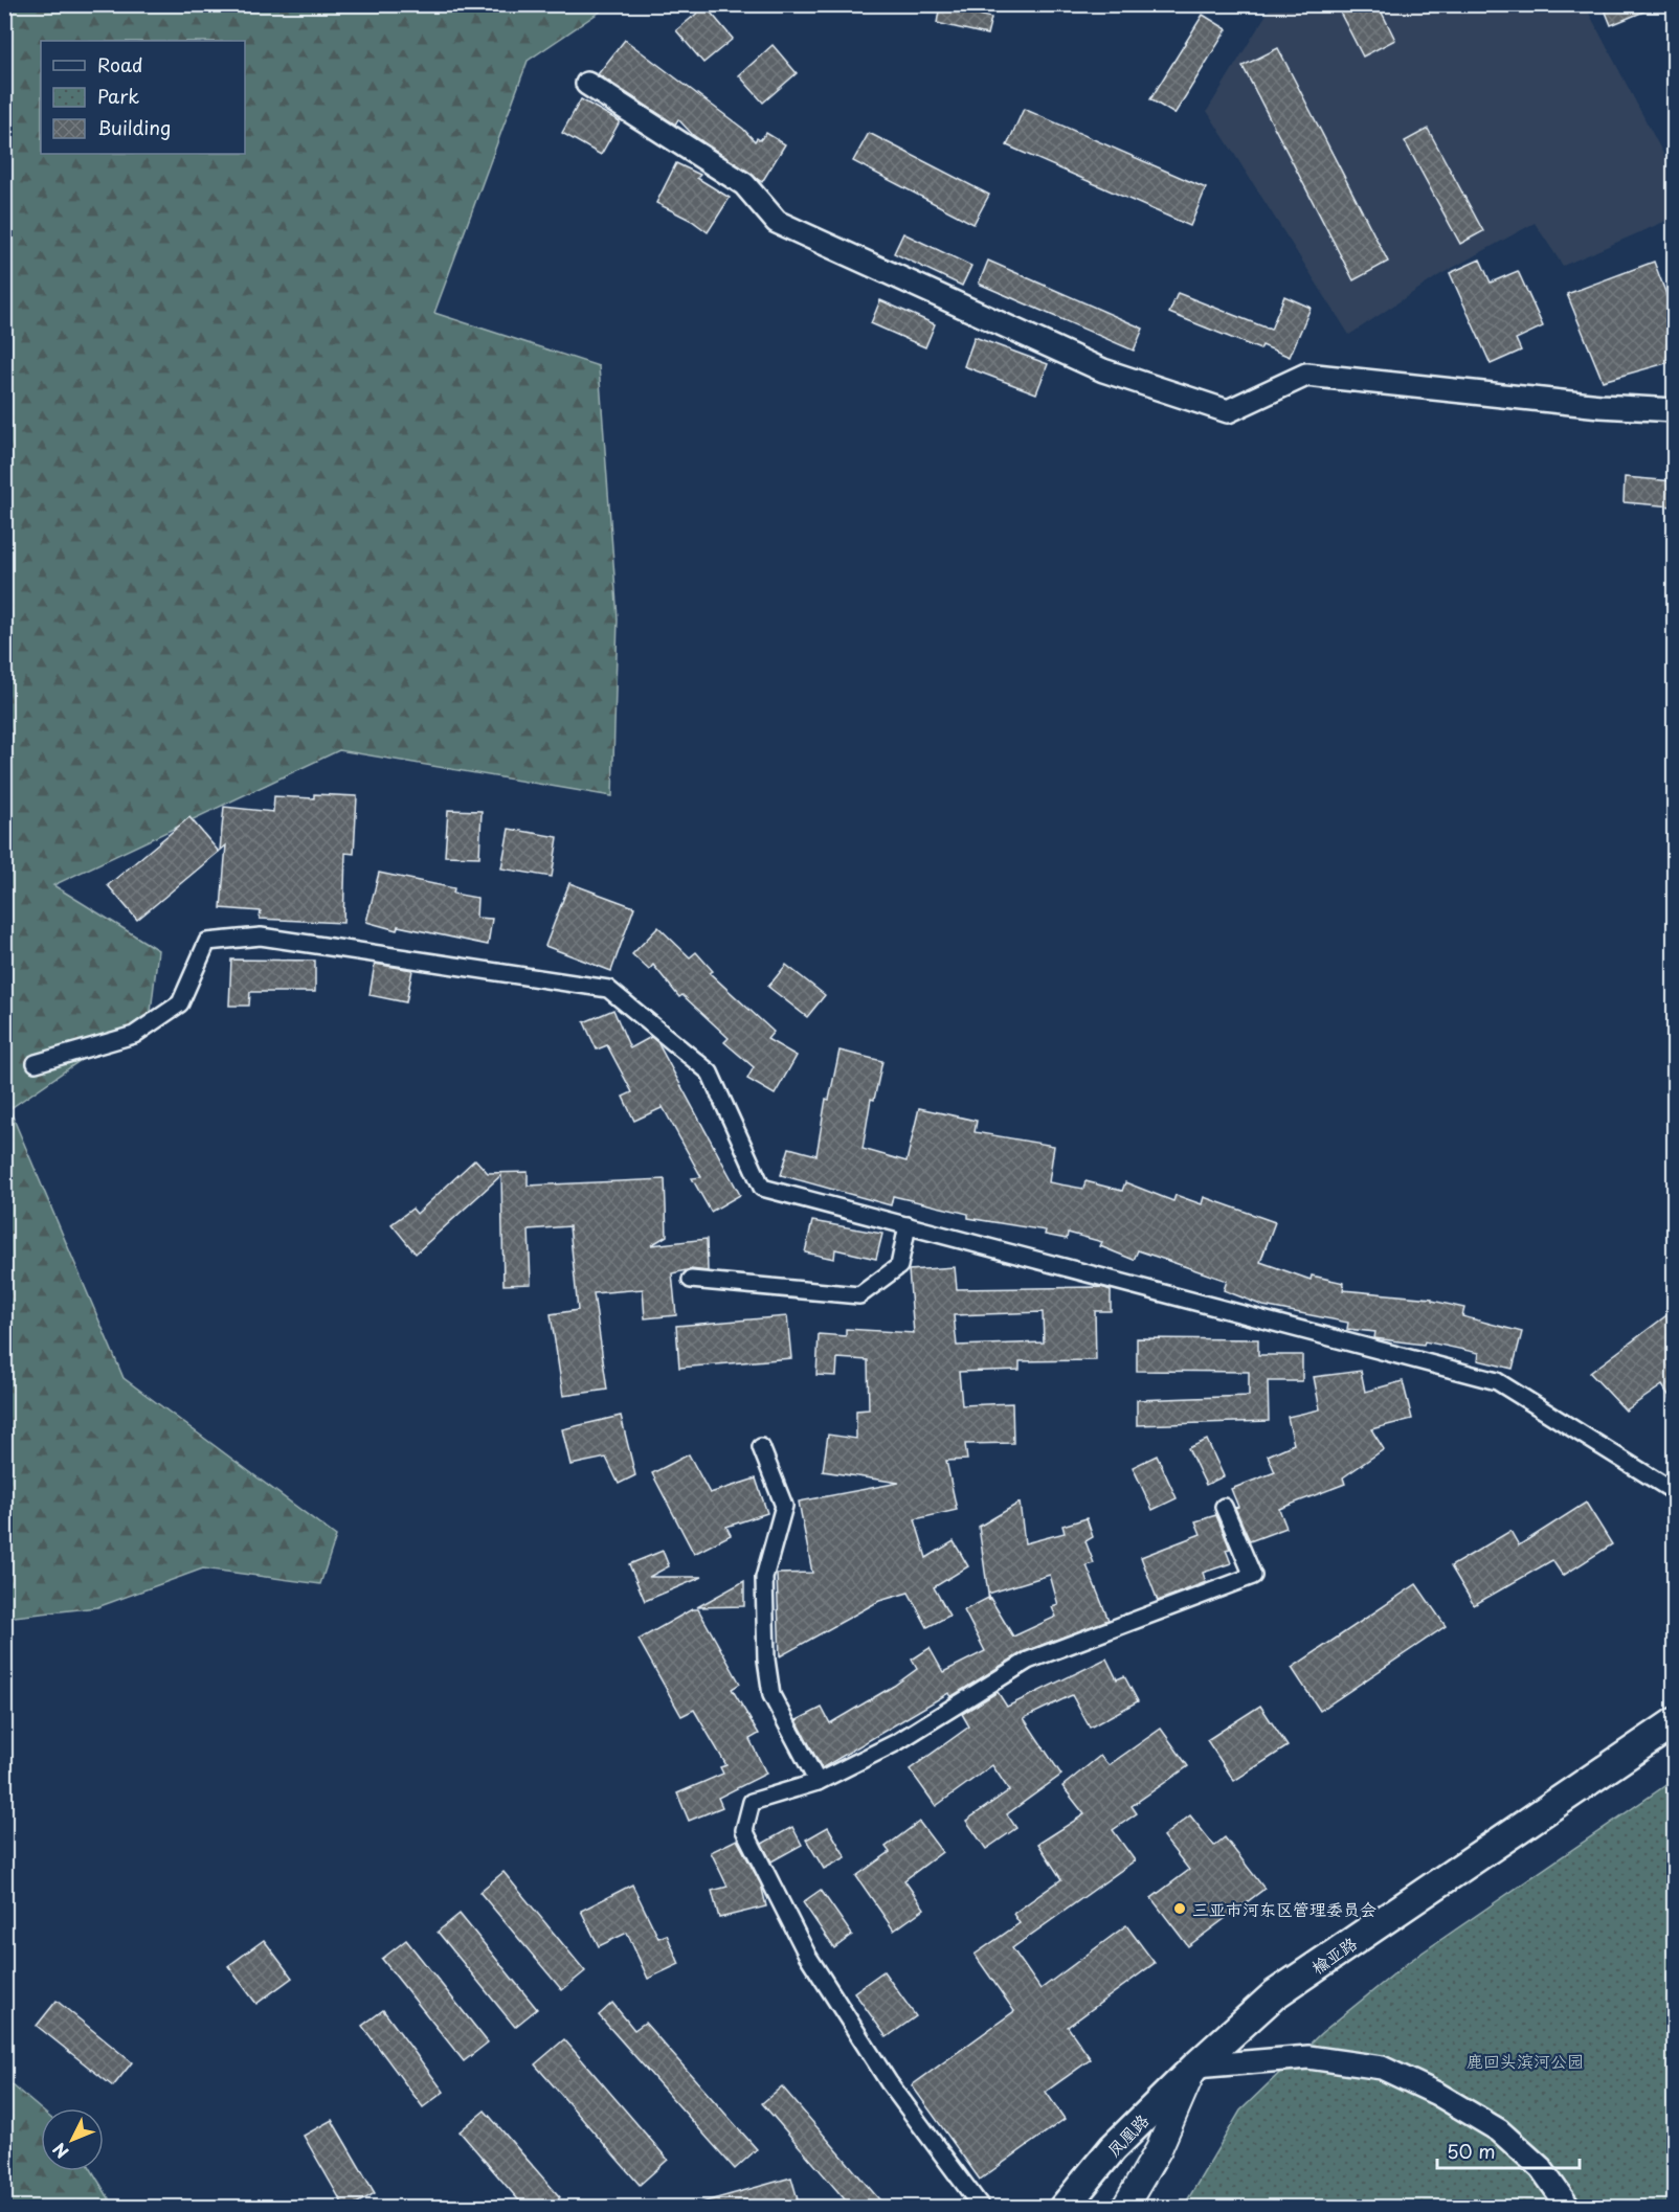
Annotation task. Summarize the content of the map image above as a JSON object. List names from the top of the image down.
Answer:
{
  "streets": {
    "highway": ["榆亚路", "凤凰路"]
  },
  "crossings": [
    ["榆亚路", "凤凰路"]
  ],
  "parks": ["鹿回头滨河公园"],
  "places": ["三亚市河东区管理委员会"],
  "legend": ["Road", "Park", "Building"],
  "scale_bar": "50 m",
  "north": "bottom left"
}
